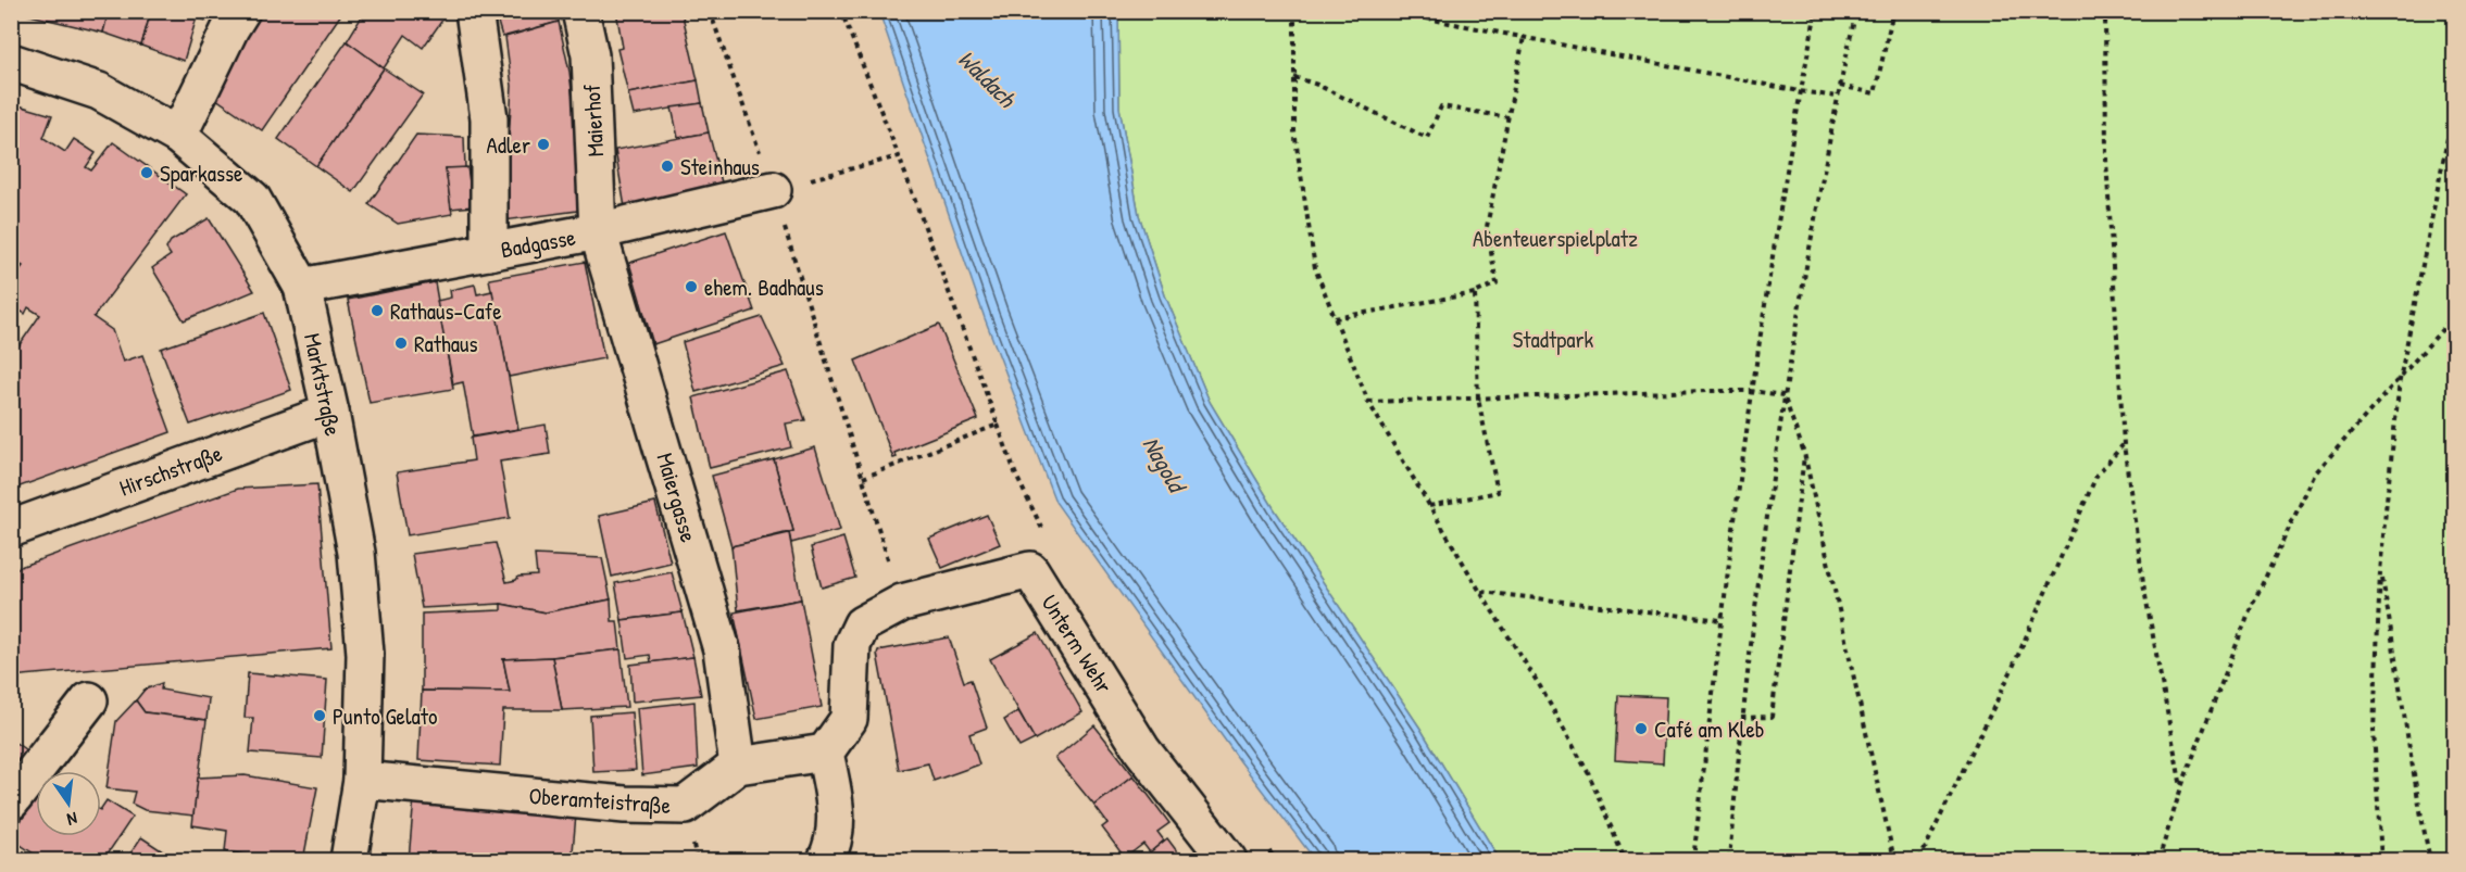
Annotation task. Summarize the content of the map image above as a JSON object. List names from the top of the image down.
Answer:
{
  "streets": {
    "street": [
      "Maierhof",
      "Badgasse",
      "Marktstraße",
      "Hirschstraße",
      "Maiergasse",
      "Unterm Wehr",
      "Oberamteistraße"
    ]
  },
  "crossings": [
    ["Maierhof", "Badgasse"],
    ["Maierhof", "Maiergasse"],
    ["Badgasse", "Marktstraße"],
    ["Badgasse", "Maiergasse"],
    ["Marktstraße", "Hirschstraße"],
    ["Marktstraße", "Oberamteistraße"],
    ["Maiergasse", "Oberamteistraße"],
    ["Unterm Wehr", "Oberamteistraße"]
  ],
  "water": ["Waldach", "Nagold"],
  "parks": ["Abenteuerspielplatz", "Stadtpark"],
  "places": [
    "Adler",
    "Steinhaus",
    "Sparkasse",
    "ehem. Badhaus",
    "Rathaus-Cafe",
    "Rathaus",
    "Punto Gelato",
    "Café am Kleb"
  ],
  "north": "bottom"
}
